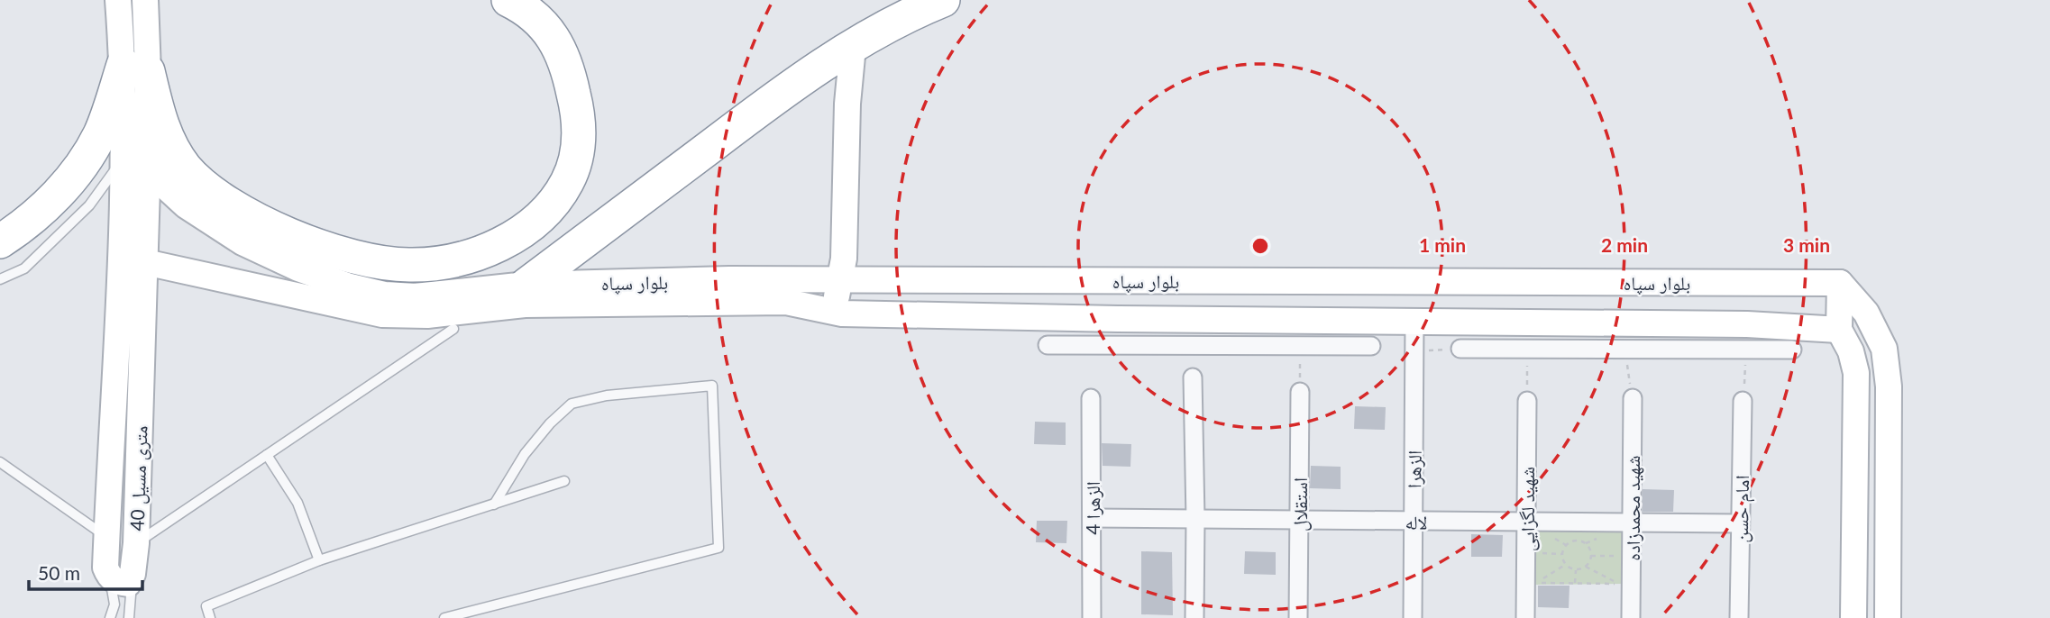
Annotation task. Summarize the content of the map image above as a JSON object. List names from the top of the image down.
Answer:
{
  "streets": {
    "main road": ["بلوار سپاه", "40 متری مسیل"],
    "street": [
      "الزهرا",
      "استقلال",
      "الزهرا 4",
      "شهید محمدزاده",
      "شهید لگزایی",
      "امام حسن",
      "لاله"
    ]
  },
  "crossings": [
    ["بلوار سپاه", "الزهرا"],
    ["بلوار سپاه", "40 متری مسیل"],
    ["الزهرا", "لاله"],
    ["استقلال", "لاله"],
    ["الزهرا 4", "لاله"],
    ["شهید محمدزاده", "لاله"],
    ["شهید لگزایی", "لاله"],
    ["امام حسن", "لاله"]
  ],
  "scale_bar": "50 m",
  "rings": ["1 min", "2 min", "3 min"]
}
